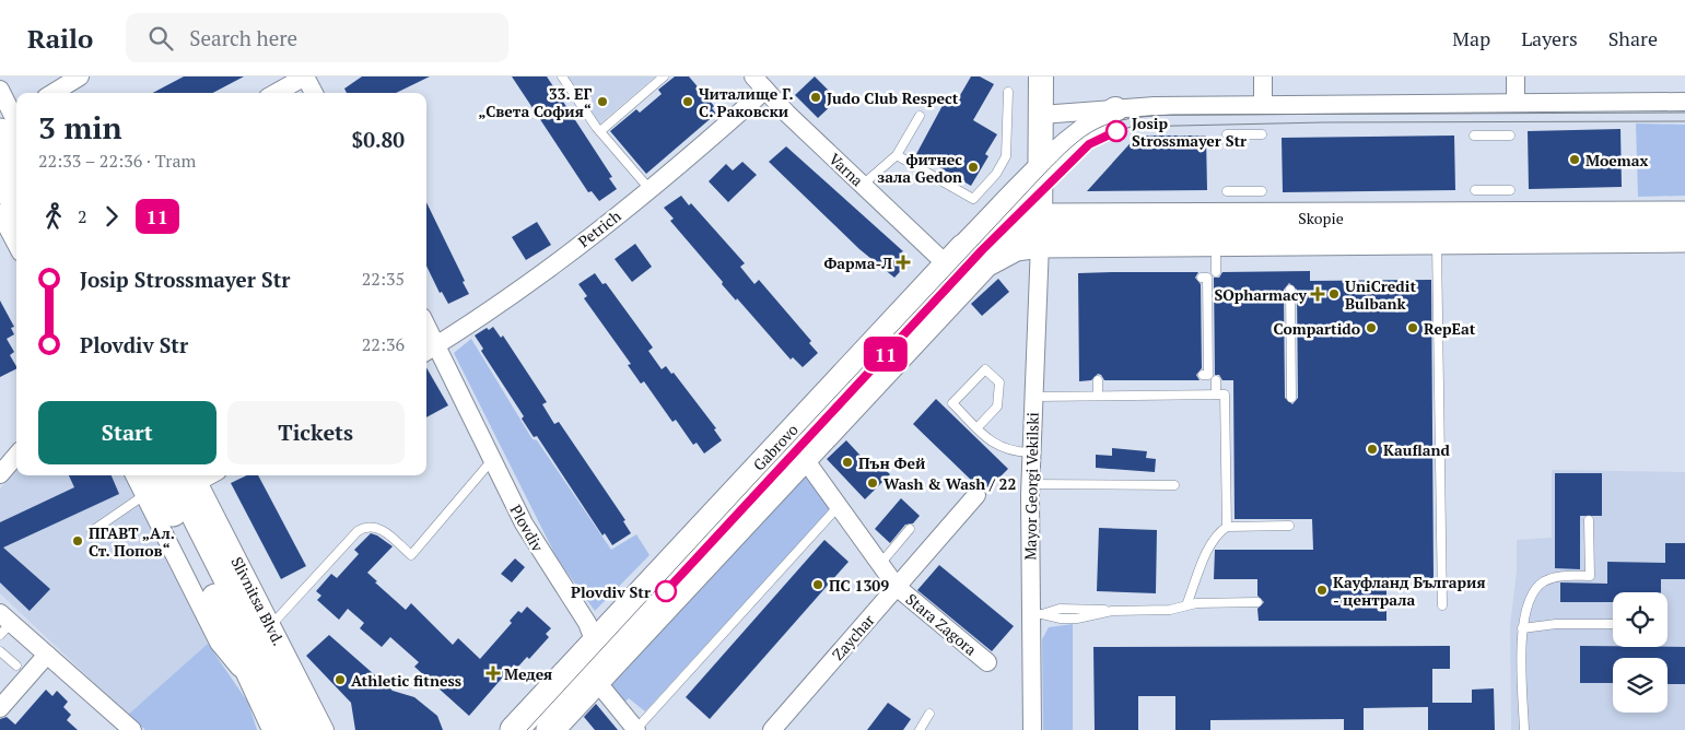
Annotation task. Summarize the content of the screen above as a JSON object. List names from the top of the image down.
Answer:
{
  "streets": {
    "main road": ["Skopie", "Gabrovo", "Slivnitsa Blvd."],
    "street": [
      "Varna",
      "Petrich",
      "Mayor Georgi Vekilski",
      "Plovdiv",
      "Stara Zagora",
      "Zaychar"
    ]
  },
  "crossings": [
    ["Varna", "Skopie"],
    ["Varna", "Petrich"],
    ["Varna", "Gabrovo"],
    ["Skopie", "Gabrovo"],
    ["Skopie", "Mayor Georgi Vekilski"],
    ["Petrich", "Plovdiv"],
    ["Gabrovo", "Mayor Georgi Vekilski"],
    ["Gabrovo", "Plovdiv"],
    ["Gabrovo", "Stara Zagora"],
    ["Stara Zagora", "Zaychar"]
  ],
  "places": {
    "other": [
      "Judo Club Respect",
      "33. ЕГ „Света София“",
      "Читалище Г. С. Раковски",
      "Josip Strossmayer Str",
      "Moemax",
      "фитнес зала Gedon",
      "UniCredit Bulbank",
      "Compartido",
      "RepEat",
      "Kaufland",
      "Пън Фей",
      "Wash & Wash / 22",
      "ПГАВТ „Ал. Ст. Попов“",
      "ПС 1309",
      "Кауфланд България - централа",
      "Plovdiv Str",
      "Athletic fitness"
    ],
    "health": ["Фарма-Л", "SOpharmacy", "Медея"]
  },
  "lines": ["tram line 11"],
  "page": {
    "header": "Railo",
    "search": "Search here",
    "nav": ["Map", "Layers", "Share"],
    "on_map": "11",
    "heading": ["3 min", "22:33 – 22:36 · Tram", "$0.80"],
    "legs": ["2", "11"],
    "list": [
      {
        "name": "Josip Strossmayer Str",
        "value": "22:35"
      },
      {
        "name": "Plovdiv Str",
        "value": "22:36"
      }
    ],
    "buttons": ["Start", "Tickets"]
  }
}
